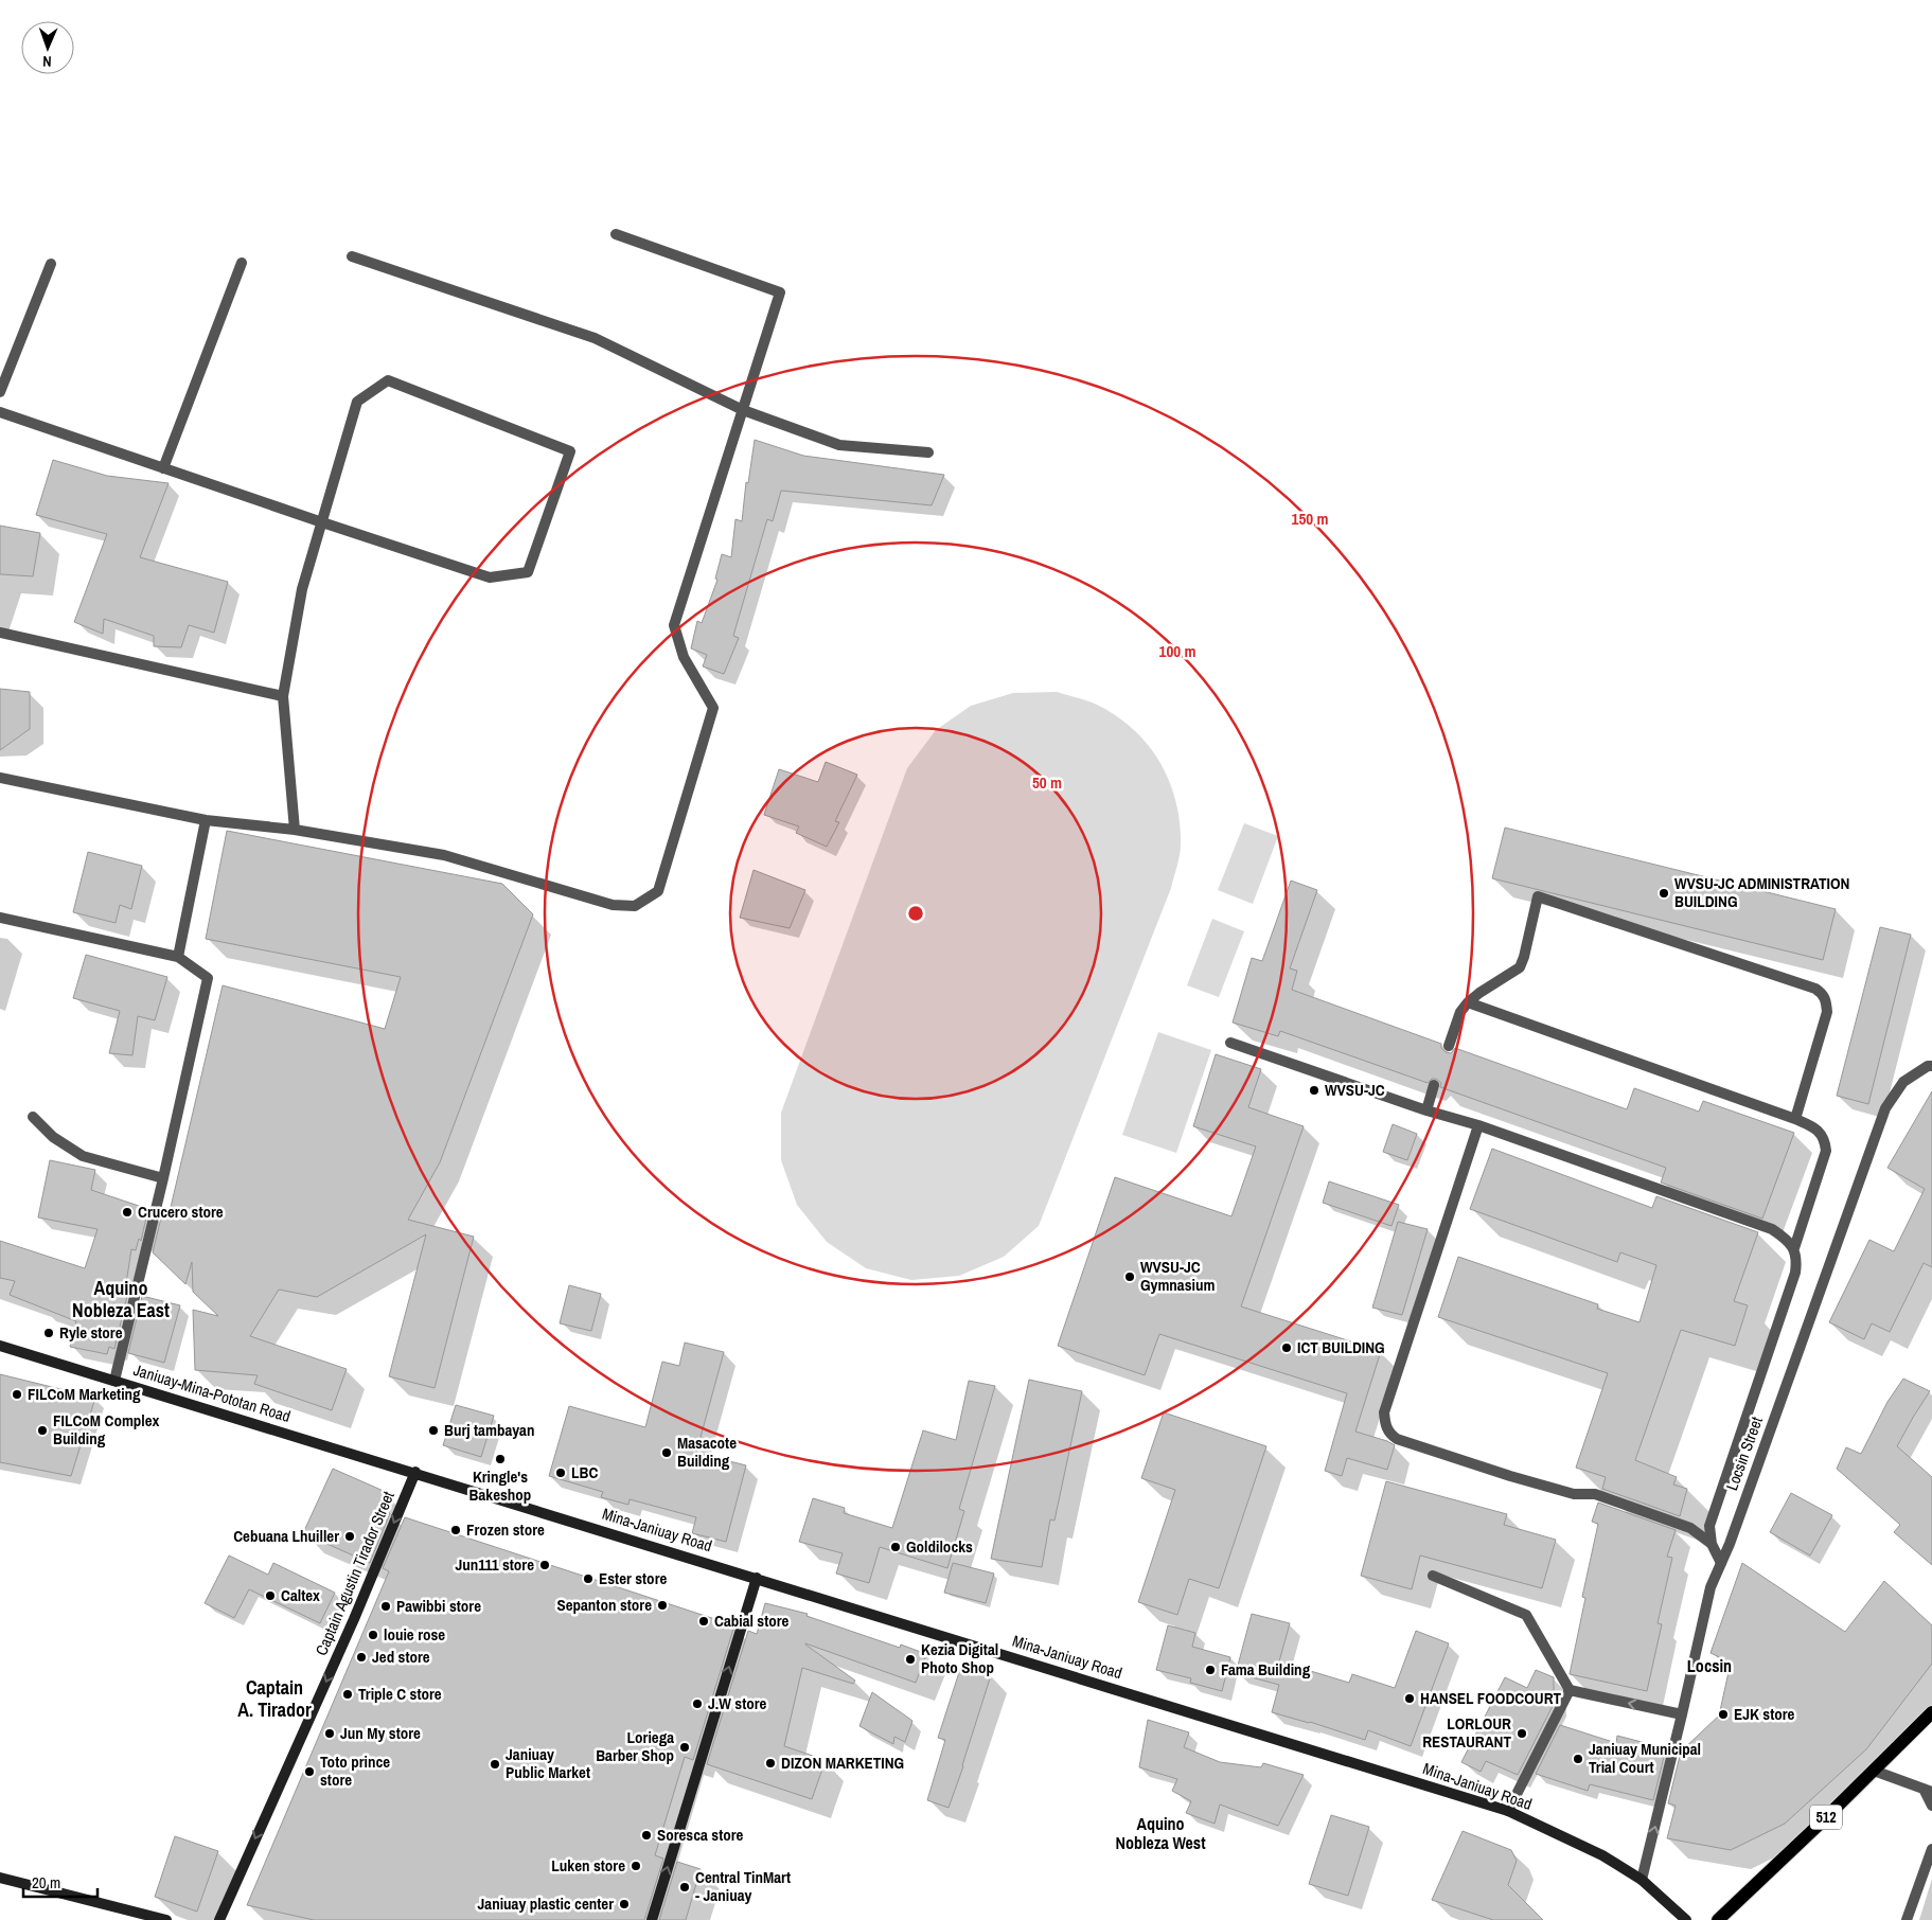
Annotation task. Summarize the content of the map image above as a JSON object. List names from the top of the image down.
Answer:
{
  "streets": {
    "main road": [
      "Janiuay-Mina-Pototan Road",
      "Mina-Janiuay Road",
      "Captain Agustin Tirador Street",
      "512"
    ],
    "street": ["Locsin Street"]
  },
  "crossings": [
    ["Janiuay-Mina-Pototan Road", "Mina-Janiuay Road"],
    ["Janiuay-Mina-Pototan Road", "Captain Agustin Tirador Street"],
    ["Locsin Street", "Mina-Janiuay Road"],
    ["Mina-Janiuay Road", "Captain Agustin Tirador Street"]
  ],
  "one_way": ["Captain Agustin Tirador Street"],
  "districts": [
    "Aquino Nobleza East",
    "Locsin",
    "Captain A. Tirador",
    "Aquino Nobleza West"
  ],
  "places": [
    "WVSU-JC ADMINISTRATION BUILDING",
    "WVSU-JC",
    "Crucero store",
    "WVSU-JC Gymnasium",
    "Ryle store",
    "ICT BUILDING",
    "FILCoM Marketing",
    "FILCoM Complex Building",
    "Burj tambayan",
    "Masacote Building",
    "Kringle's Bakeshop",
    "LBC",
    "Frozen store",
    "Cebuana Lhuiller",
    "Goldilocks",
    "Jun111 store",
    "Ester store",
    "Caltex",
    "Sepanton store",
    "Pawibbi store",
    "Cabial store",
    "louie rose",
    "Jed store",
    "Kezia Digital Photo Shop",
    "Fama Building",
    "Triple C store",
    "HANSEL FOODCOURT",
    "J.W store",
    "EJK store",
    "Jun My store",
    "LORLOUR RESTAURANT",
    "Loriega Barber Shop",
    "Janiuay Municipal Trial Court",
    "DIZON MARKETING",
    "Janiuay Public Market",
    "Toto prince store",
    "Soresca store",
    "Luken store",
    "Central TinMart - Janiuay",
    "Janiuay plastic center"
  ],
  "scale_bar": "20 m",
  "north": "bottom",
  "rings": ["150 m", "100 m", "50 m"]
}
